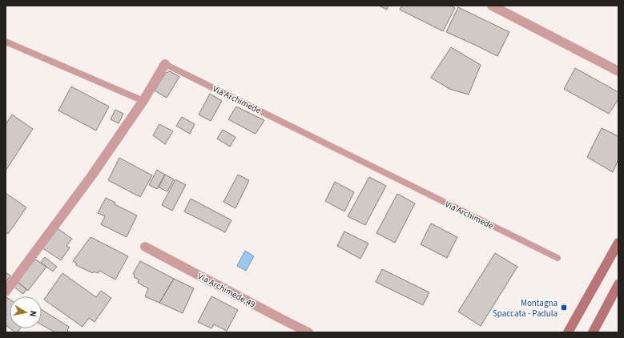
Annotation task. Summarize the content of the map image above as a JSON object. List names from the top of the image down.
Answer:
{
  "streets": {
    "street": ["Via Archimede", "Via Archimede,49"]
  },
  "places": {
    "transit": ["Montagna Spaccata - Padula"]
  },
  "north": "right"
}
